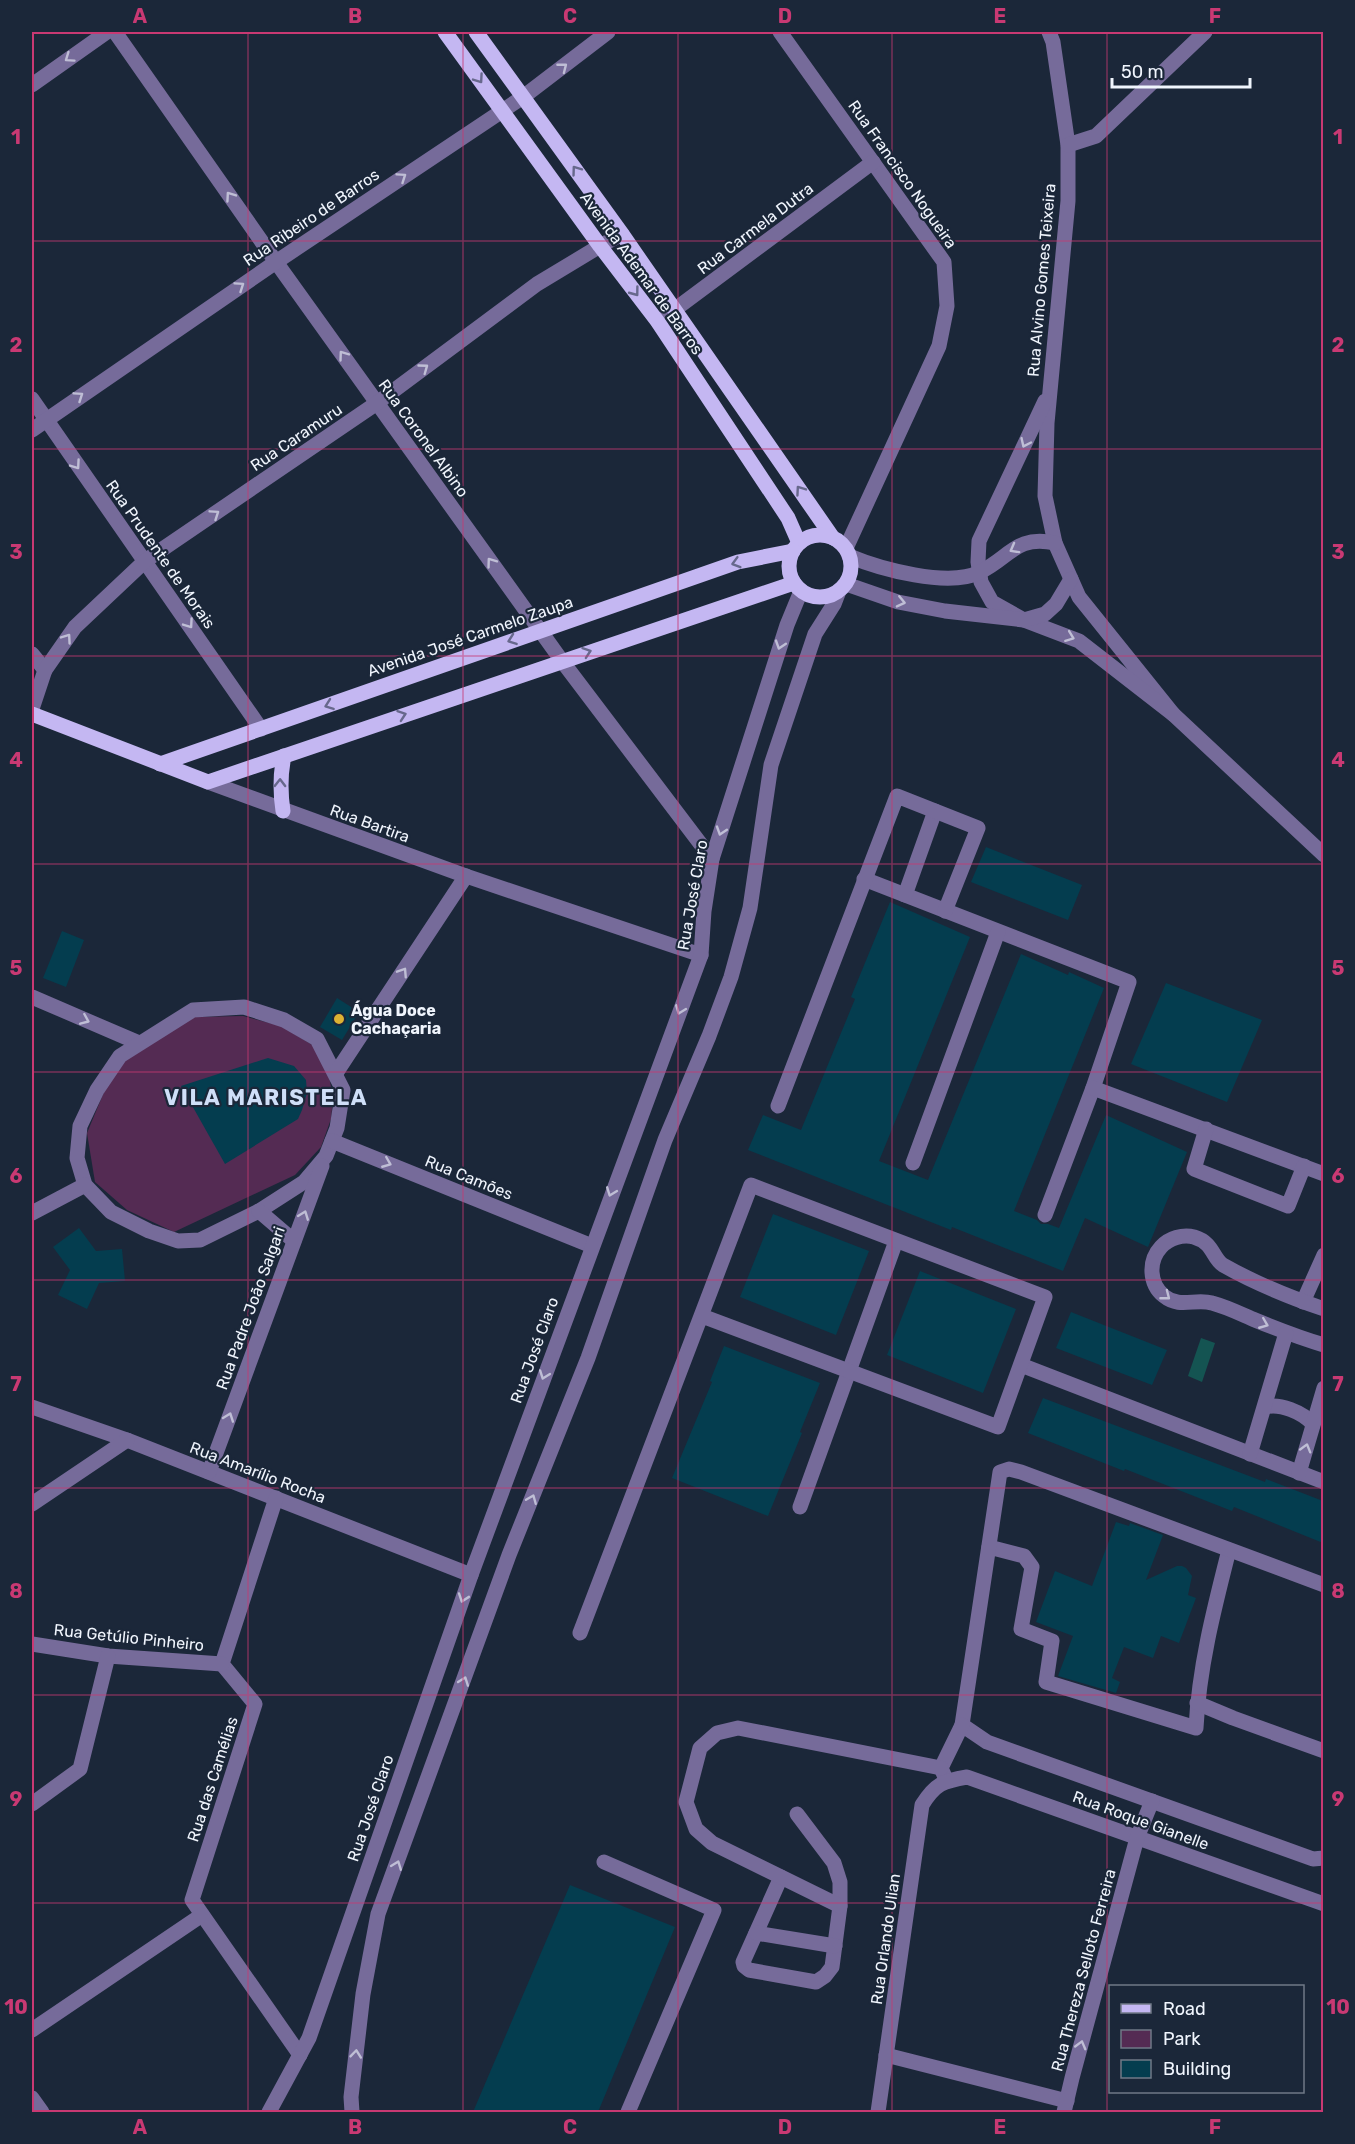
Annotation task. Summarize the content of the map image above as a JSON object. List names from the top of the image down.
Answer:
{
  "streets": {
    "main road": ["Avenida Ademar de Barros", "Avenida José Carmelo Zaupa", "Rua Bartira"],
    "street": [
      "Rua Francisco Nogueira",
      "Rua Ribeiro de Barros",
      "Rua Carmela Dutra",
      "Rua Alvino Gomes Teixeira",
      "Rua Caramuru",
      "Rua Coronel Albino",
      "Rua Prudente de Morais",
      "Rua José Claro",
      "Rua Camões",
      "Rua Padre João Salgari",
      "Rua Amarílio Rocha",
      "Rua Getúlio Pinheiro",
      "Rua das Camélias",
      "Rua Roque Gianelle",
      "Rua Orlando Ulian",
      "Rua Thereza Selloto Ferreira"
    ]
  },
  "crossings": [
    ["Rua Francisco Nogueira", "Rua Carmela Dutra"],
    ["Rua Francisco Nogueira", "Avenida Ademar de Barros"],
    ["Rua Francisco Nogueira", "Avenida José Carmelo Zaupa"],
    ["Rua Francisco Nogueira", "Rua José Claro"],
    ["Rua Ribeiro de Barros", "Avenida Ademar de Barros"],
    ["Rua Ribeiro de Barros", "Rua Coronel Albino"],
    ["Rua Ribeiro de Barros", "Rua Prudente de Morais"],
    ["Rua Carmela Dutra", "Avenida Ademar de Barros"],
    ["Avenida Ademar de Barros", "Rua Caramuru"],
    ["Avenida Ademar de Barros", "Avenida José Carmelo Zaupa"],
    ["Avenida Ademar de Barros", "Rua José Claro"],
    ["Rua Caramuru", "Rua Coronel Albino"],
    ["Rua Caramuru", "Rua Prudente de Morais"],
    ["Rua Coronel Albino", "Avenida José Carmelo Zaupa"],
    ["Rua Coronel Albino", "Rua José Claro"],
    ["Rua Prudente de Morais", "Avenida José Carmelo Zaupa"],
    ["Avenida José Carmelo Zaupa", "Rua Bartira"],
    ["Avenida José Carmelo Zaupa", "Rua José Claro"],
    ["Rua Bartira", "Rua José Claro"],
    ["Rua José Claro", "Rua Camões"],
    ["Rua José Claro", "Rua Amarílio Rocha"],
    ["Rua José Claro", "Rua das Camélias"],
    ["Rua Camões", "Rua Padre João Salgari"],
    ["Rua Padre João Salgari", "Rua Amarílio Rocha"],
    ["Rua Getúlio Pinheiro", "Rua das Camélias"],
    ["Rua Roque Gianelle", "Rua Orlando Ulian"],
    ["Rua Roque Gianelle", "Rua Thereza Selloto Ferreira"]
  ],
  "one_way": [
    "Rua Ribeiro de Barros",
    "Rua Caramuru",
    "Rua Coronel Albino",
    "Rua Prudente de Morais",
    "Rua Camões",
    "Rua Padre João Salgari",
    "Rua Thereza Selloto Ferreira"
  ],
  "districts": ["VILA MARISTELA"],
  "places": ["Água Doce Cachaçaria"],
  "legend": ["Road", "Park", "Building"],
  "scale_bar": "50 m",
  "grid": {
    "columns": [
      "A",
      "B",
      "C",
      "D",
      "E",
      "F"
    ],
    "rows": [
      "1",
      "2",
      "3",
      "4",
      "5",
      "6",
      "7",
      "8",
      "9",
      "10"
    ]
  }
}
